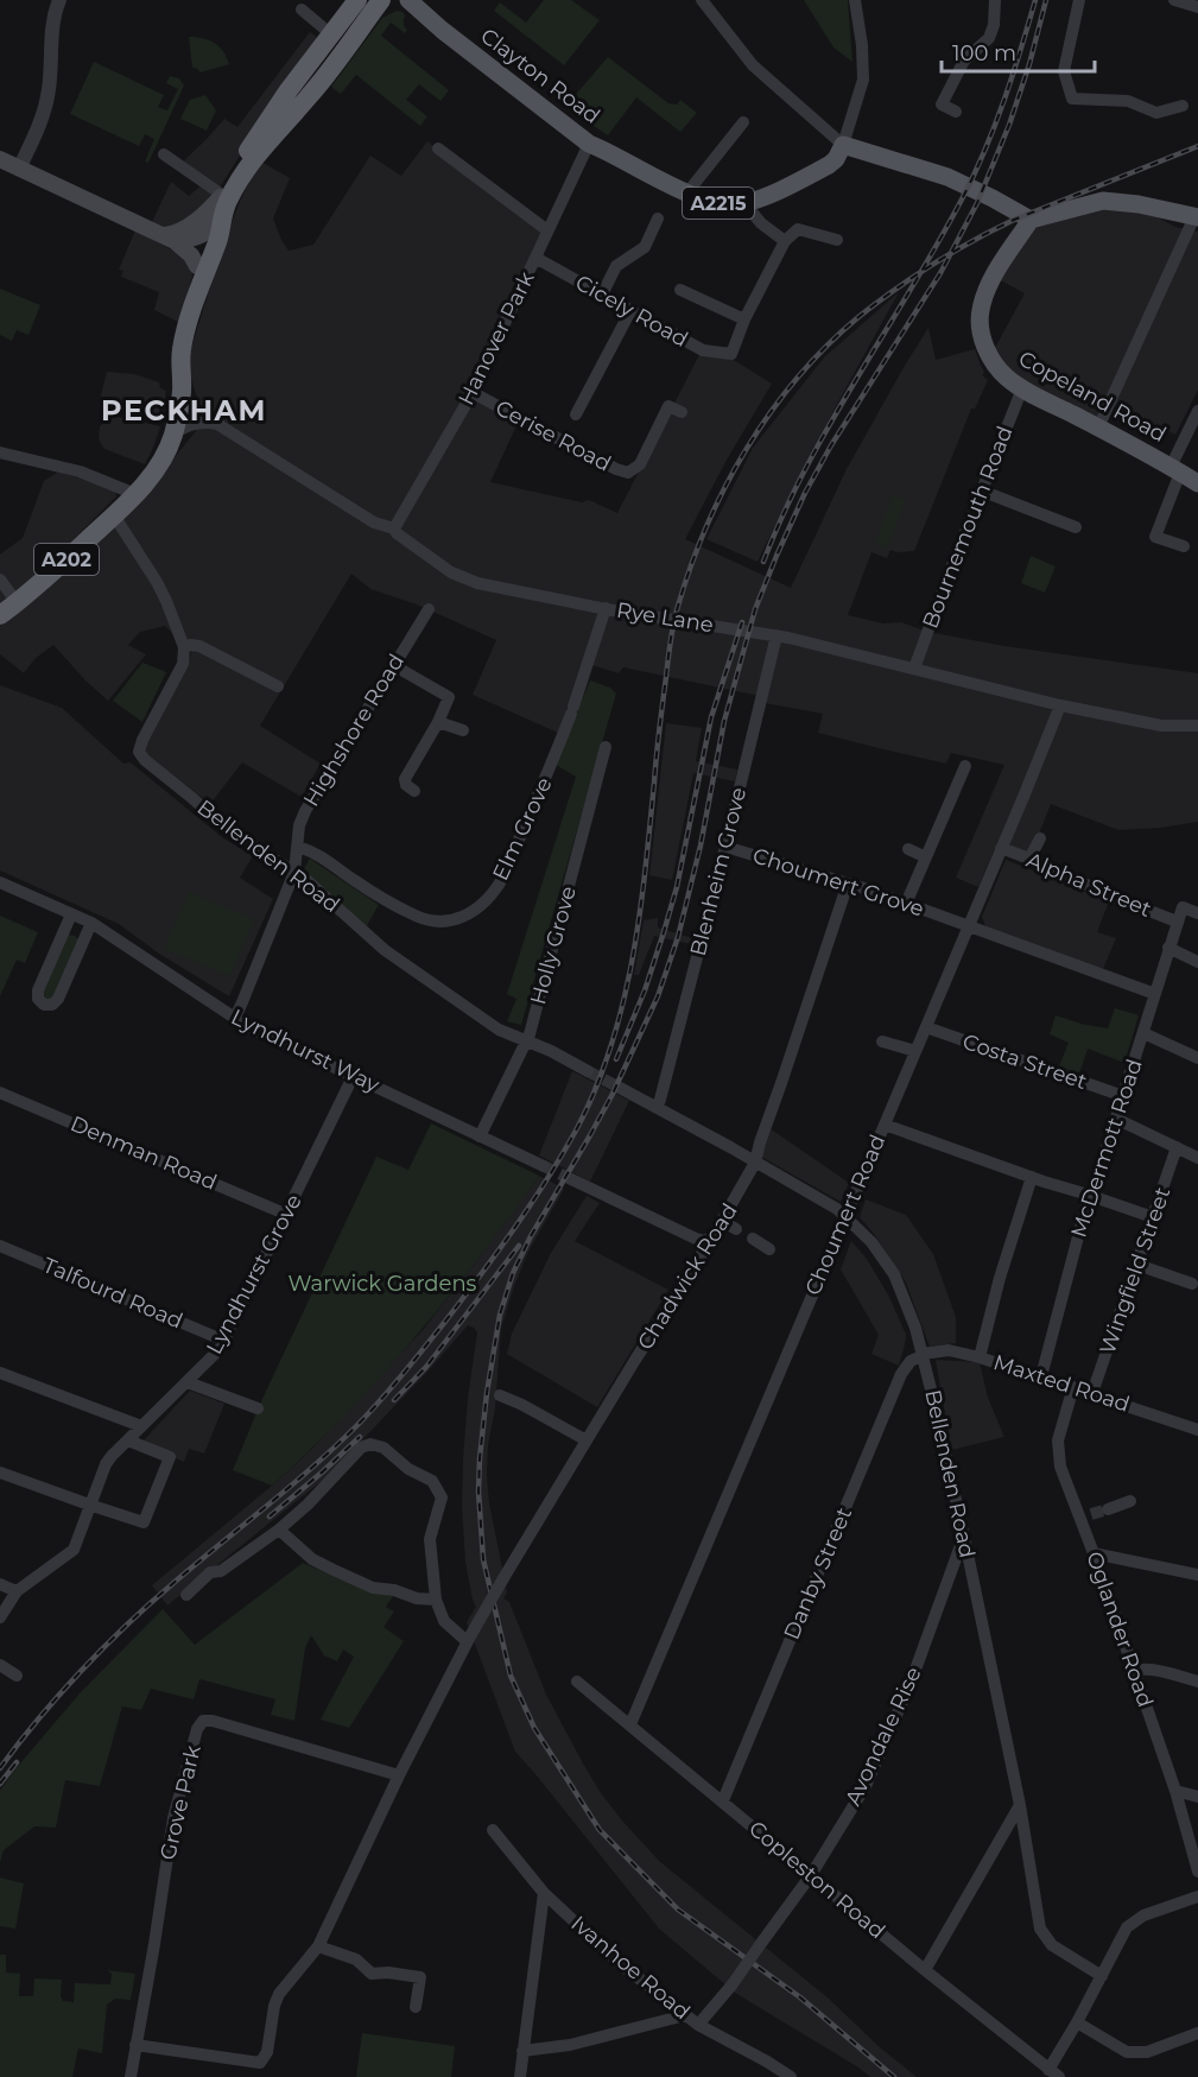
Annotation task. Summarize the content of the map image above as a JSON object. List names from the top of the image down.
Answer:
{
  "streets": {
    "highway": ["A202"],
    "main road": ["Clayton Road", "A2215", "Copeland Road"],
    "street": [
      "Cicely Road",
      "Hanover Park",
      "Cerise Road",
      "Bournemouth Road",
      "Rye Lane",
      "Highshore Road",
      "Elm Grove",
      "Bellenden Road",
      "Blenheim Grove",
      "Choumert Grove",
      "Alpha Street",
      "Holly Grove",
      "Lyndhurst Way",
      "Costa Street",
      "McDermott Road",
      "Denman Road",
      "Choumert Road",
      "Wingfield Street",
      "Lyndhurst Grove",
      "Chadwick Road",
      "Talfourd Road",
      "Maxted Road",
      "Danby Street",
      "Oglander Road",
      "Avondale Rise",
      "Grove Park",
      "Copleston Road",
      "Ivanhoe Road"
    ]
  },
  "crossings": [
    ["Clayton Road", "Hanover Park"],
    ["Cicely Road", "Hanover Park"],
    ["Hanover Park", "Cerise Road"],
    ["Hanover Park", "Rye Lane"],
    ["Copeland Road", "Bournemouth Road"],
    ["Bournemouth Road", "Rye Lane"],
    ["A202", "Rye Lane"],
    ["Rye Lane", "Elm Grove"],
    ["Rye Lane", "Blenheim Grove"],
    ["Rye Lane", "Choumert Road"],
    ["Highshore Road", "Elm Grove"],
    ["Highshore Road", "Bellenden Road"],
    ["Highshore Road", "Lyndhurst Way"],
    ["Bellenden Road", "Blenheim Grove"],
    ["Bellenden Road", "Holly Grove"],
    ["Bellenden Road", "Choumert Road"],
    ["Bellenden Road", "Chadwick Road"],
    ["Bellenden Road", "Maxted Road"],
    ["Bellenden Road", "Danby Street"],
    ["Bellenden Road", "Avondale Rise"],
    ["Blenheim Grove", "Choumert Grove"],
    ["Choumert Grove", "Choumert Road"],
    ["Choumert Grove", "Chadwick Road"],
    ["Alpha Street", "McDermott Road"],
    ["Alpha Street", "Choumert Road"],
    ["Holly Grove", "Lyndhurst Way"],
    ["Lyndhurst Way", "Lyndhurst Grove"],
    ["Costa Street", "McDermott Road"],
    ["Costa Street", "Choumert Road"],
    ["McDermott Road", "Maxted Road"],
    ["Denman Road", "Lyndhurst Grove"],
    ["Choumert Road", "Copleston Road"],
    ["Wingfield Street", "Maxted Road"],
    ["Lyndhurst Grove", "Talfourd Road"],
    ["Maxted Road", "Danby Street"],
    ["Maxted Road", "Oglander Road"],
    ["Danby Street", "Copleston Road"],
    ["Avondale Rise", "Copleston Road"],
    ["Avondale Rise", "Ivanhoe Road"]
  ],
  "districts": ["PECKHAM"],
  "parks": ["Warwick Gardens"],
  "scale_bar": "100 m"
}
